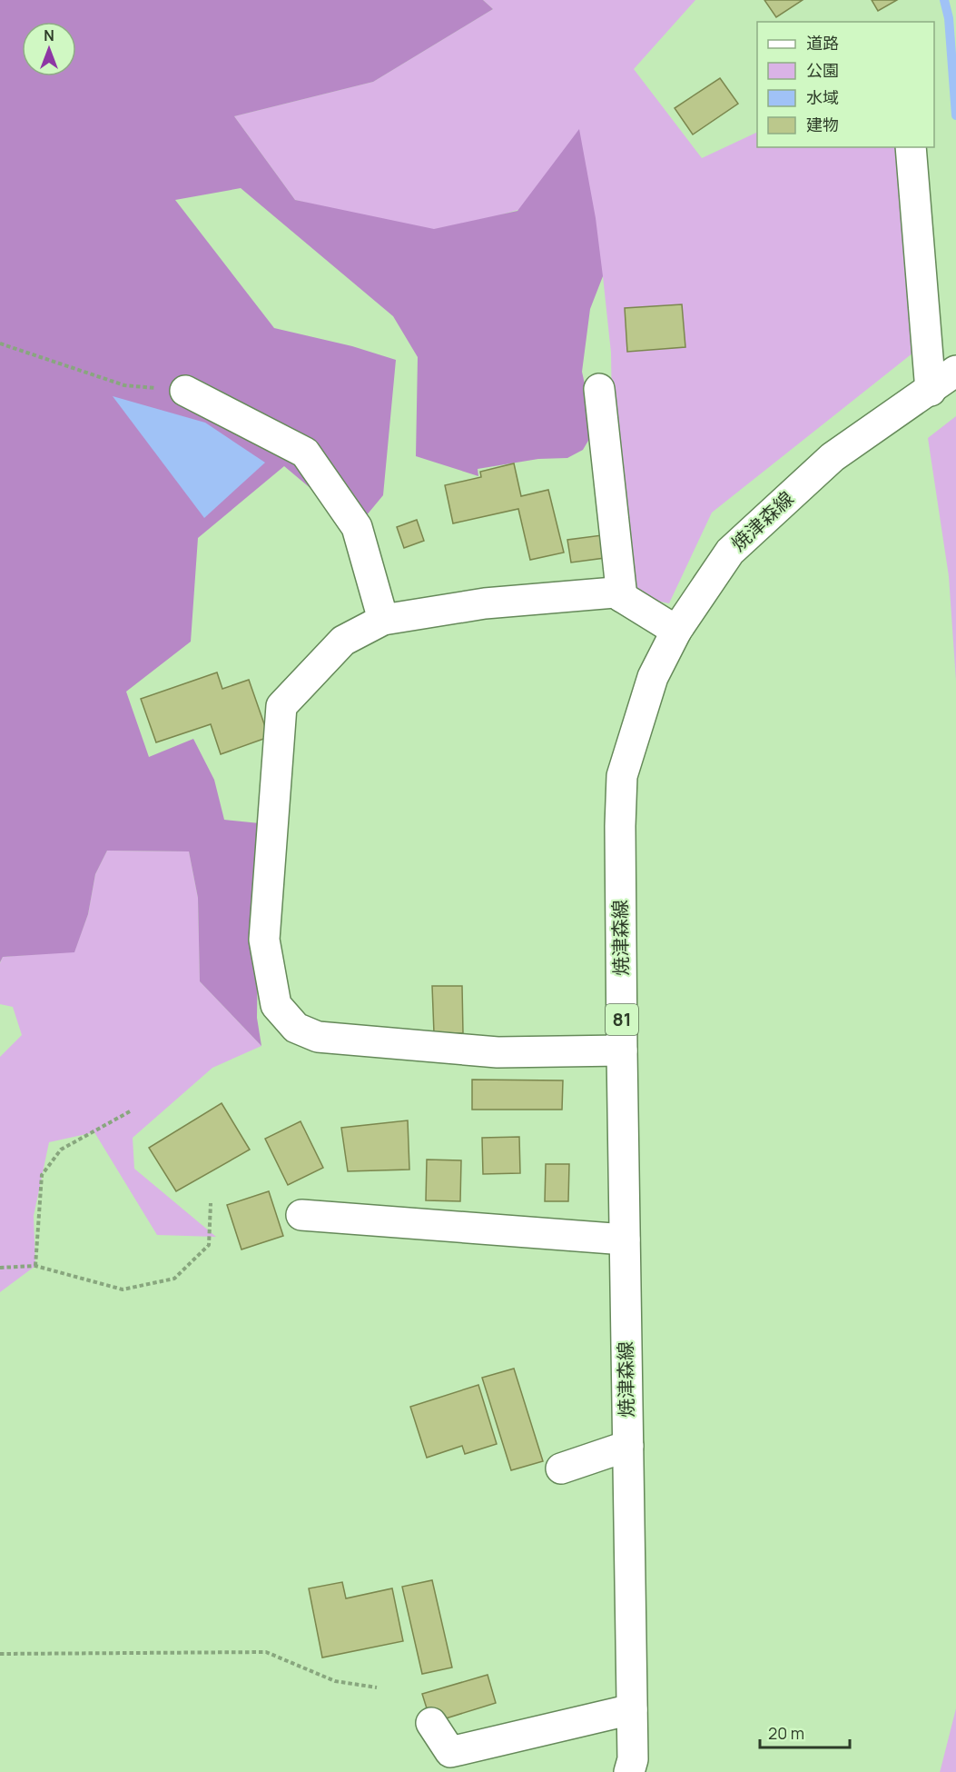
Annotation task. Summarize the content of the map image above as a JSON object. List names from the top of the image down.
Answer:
{
  "streets": {
    "street": ["焼津森線", "81"]
  },
  "legend": [
    "道路",
    "公園",
    "水域",
    "建物"
  ],
  "scale_bar": "20 m",
  "north": "top"
}
